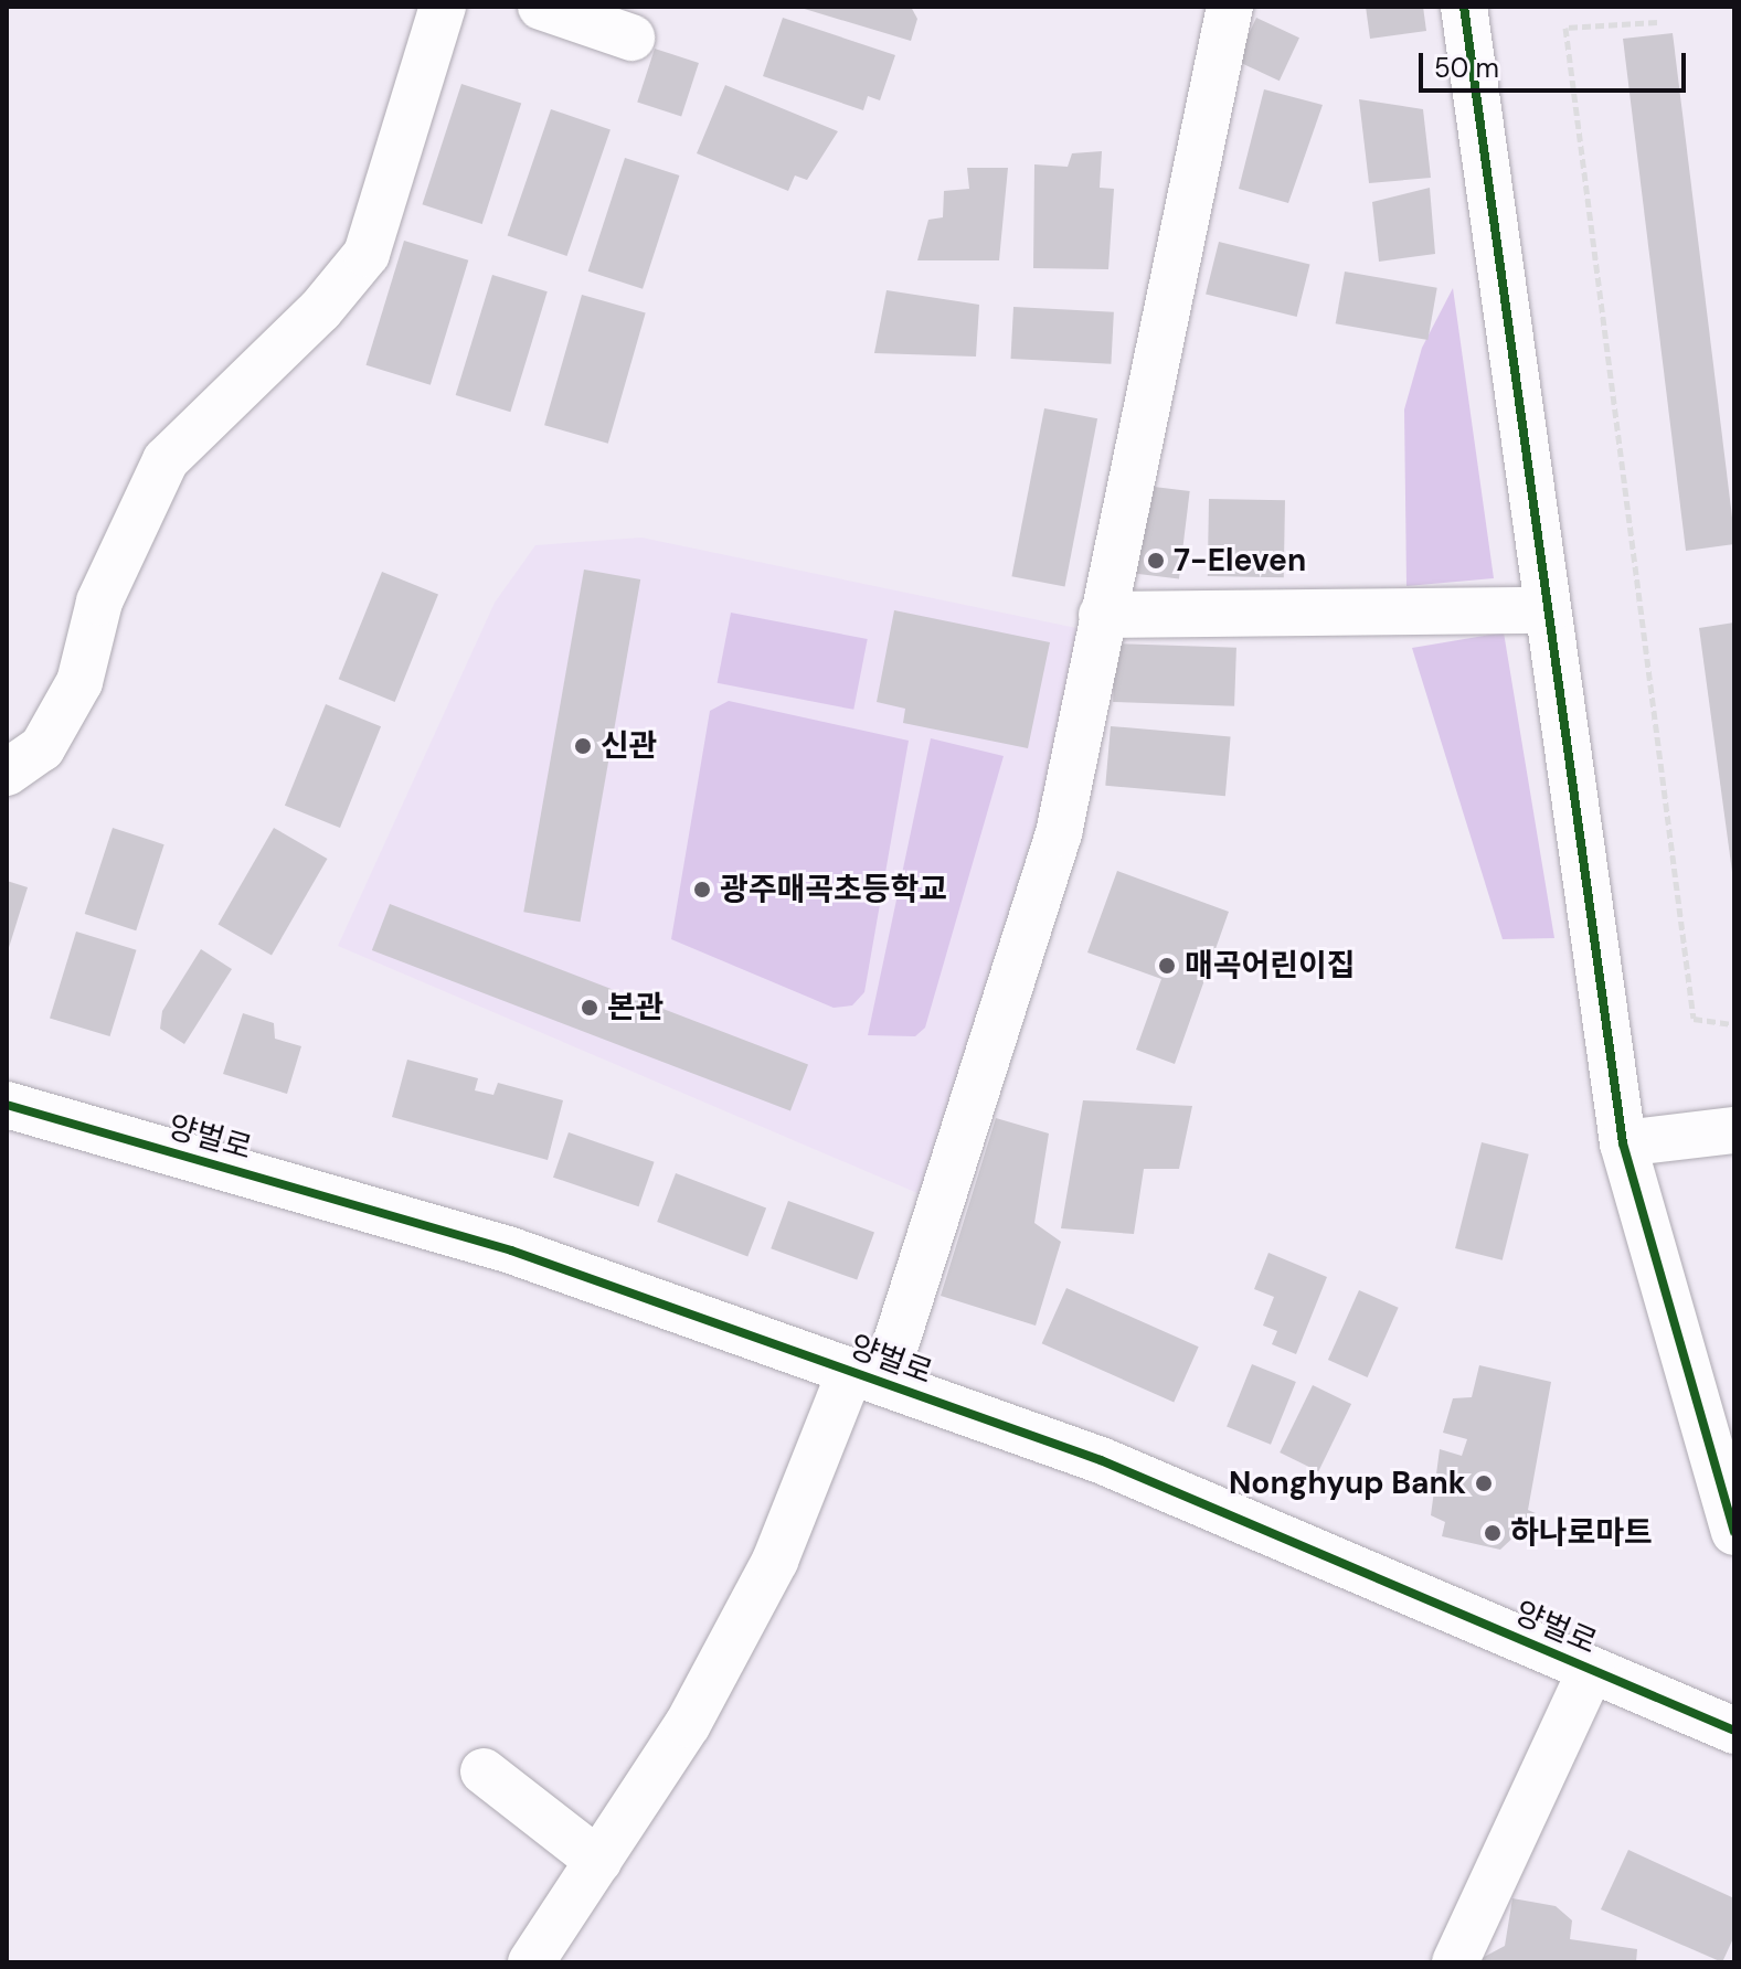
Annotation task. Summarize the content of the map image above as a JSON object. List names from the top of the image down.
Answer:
{
  "streets": {
    "street": ["양벌로"]
  },
  "places": [
    "7-Eleven",
    "신관",
    "광주매곡초등학교",
    "매곡어린이집",
    "본관",
    "Nonghyup Bank",
    "하나로마트"
  ],
  "scale_bar": "50 m"
}
